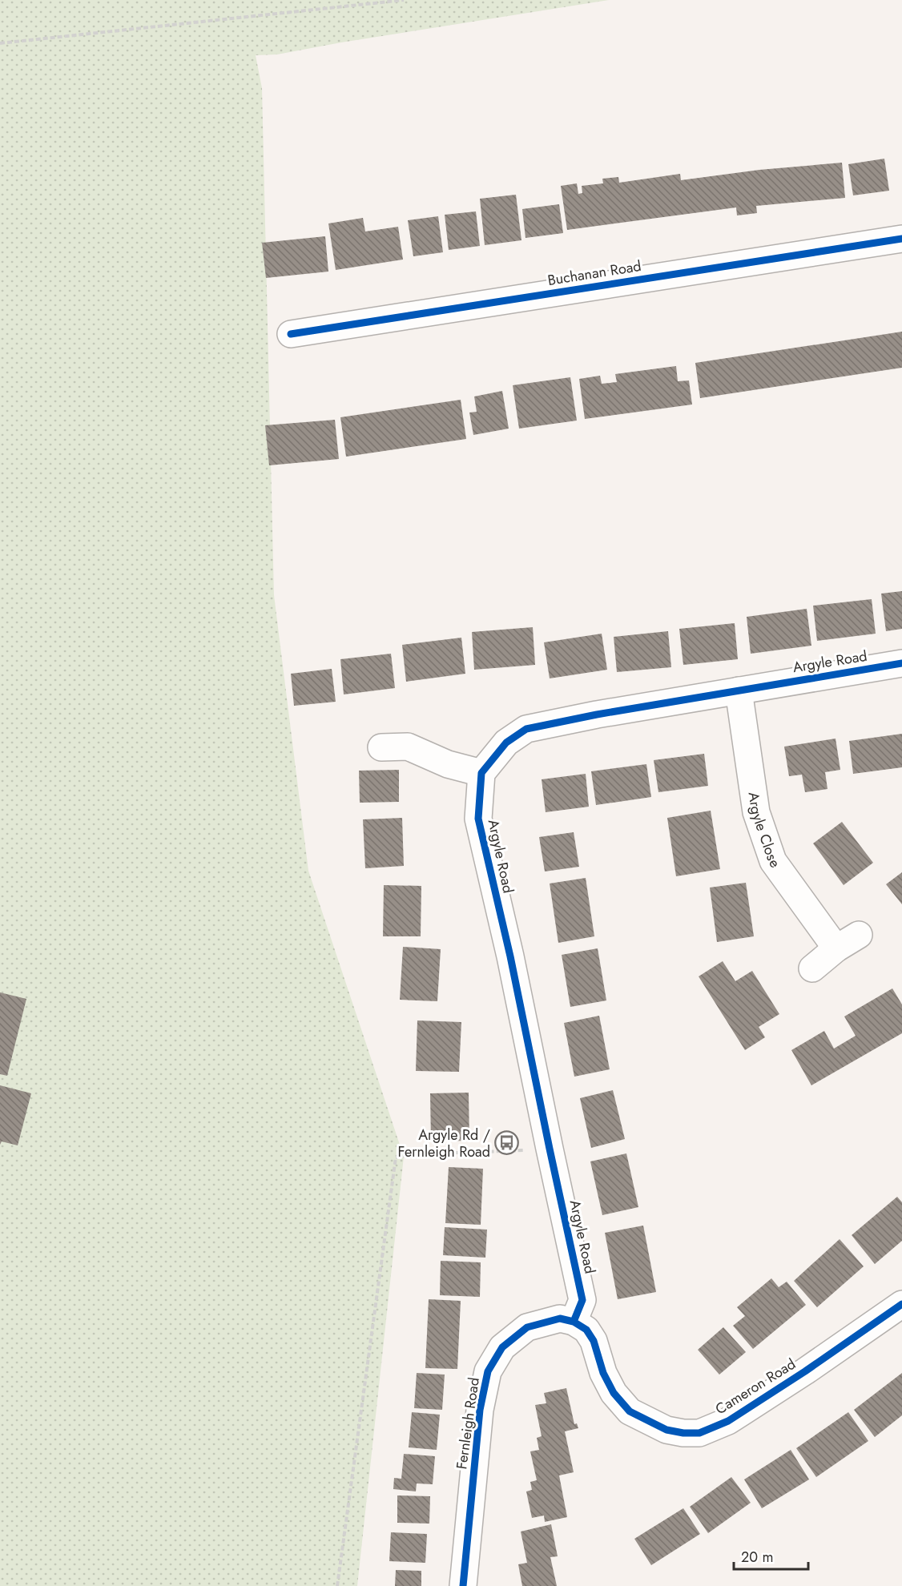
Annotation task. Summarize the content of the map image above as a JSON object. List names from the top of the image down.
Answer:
{
  "streets": {
    "street": [
      "Buchanan Road",
      "Argyle Road",
      "Argyle Close",
      "Cameron Road",
      "Fernleigh Road"
    ]
  },
  "crossings": [
    ["Argyle Road", "Argyle Close"],
    ["Argyle Road", "Cameron Road"],
    ["Argyle Road", "Fernleigh Road"],
    ["Cameron Road", "Fernleigh Road"]
  ],
  "places": {
    "bus stop": ["Argyle Rd / Fernleigh Road"]
  },
  "scale_bar": "20 m"
}
